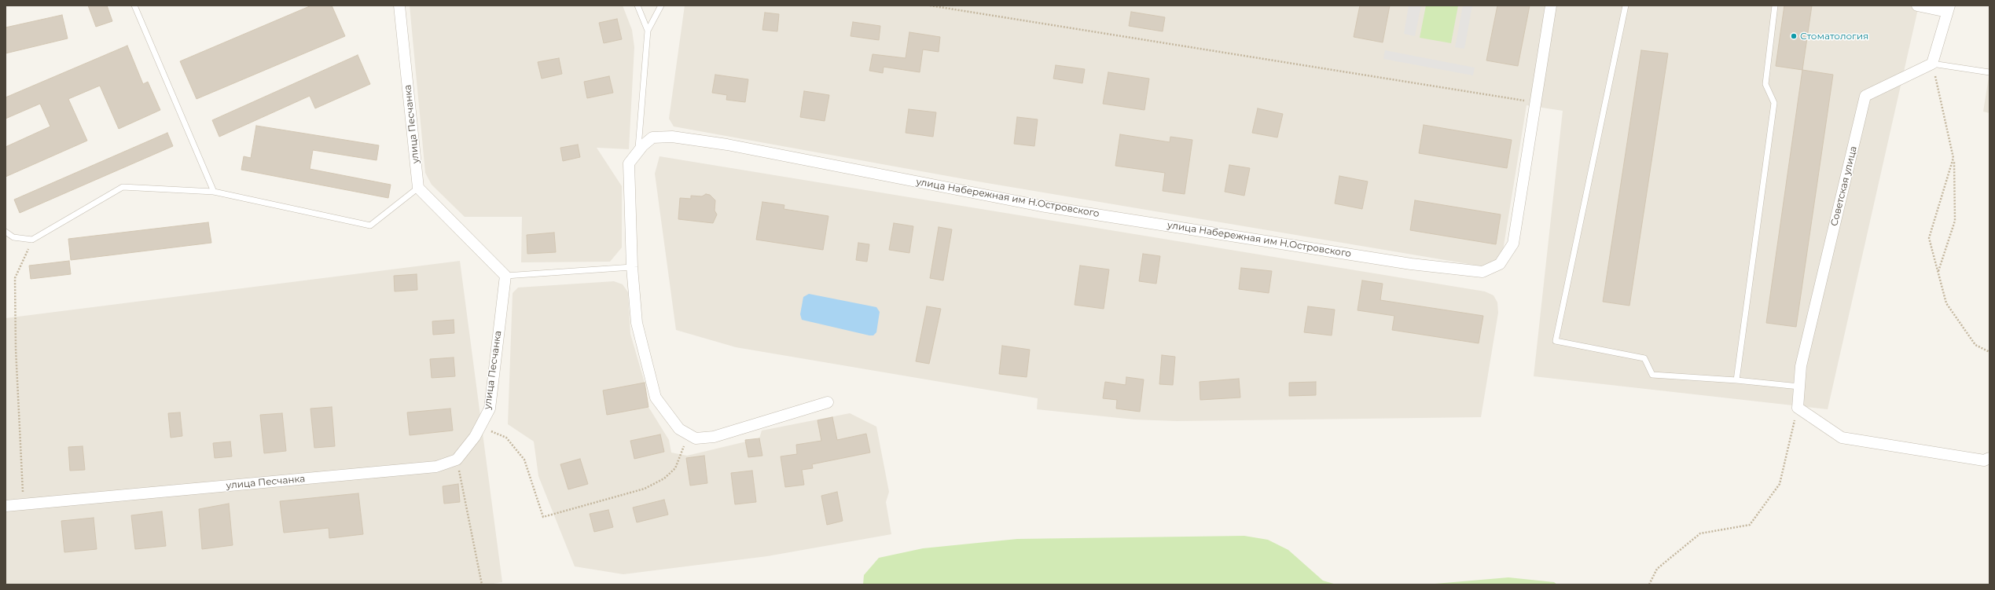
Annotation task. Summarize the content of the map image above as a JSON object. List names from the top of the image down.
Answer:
{
  "streets": {
    "street": ["улица Песчанка", "Советская улица", "улица Набережная им Н.Островского"]
  },
  "places": ["Стоматология"]
}
